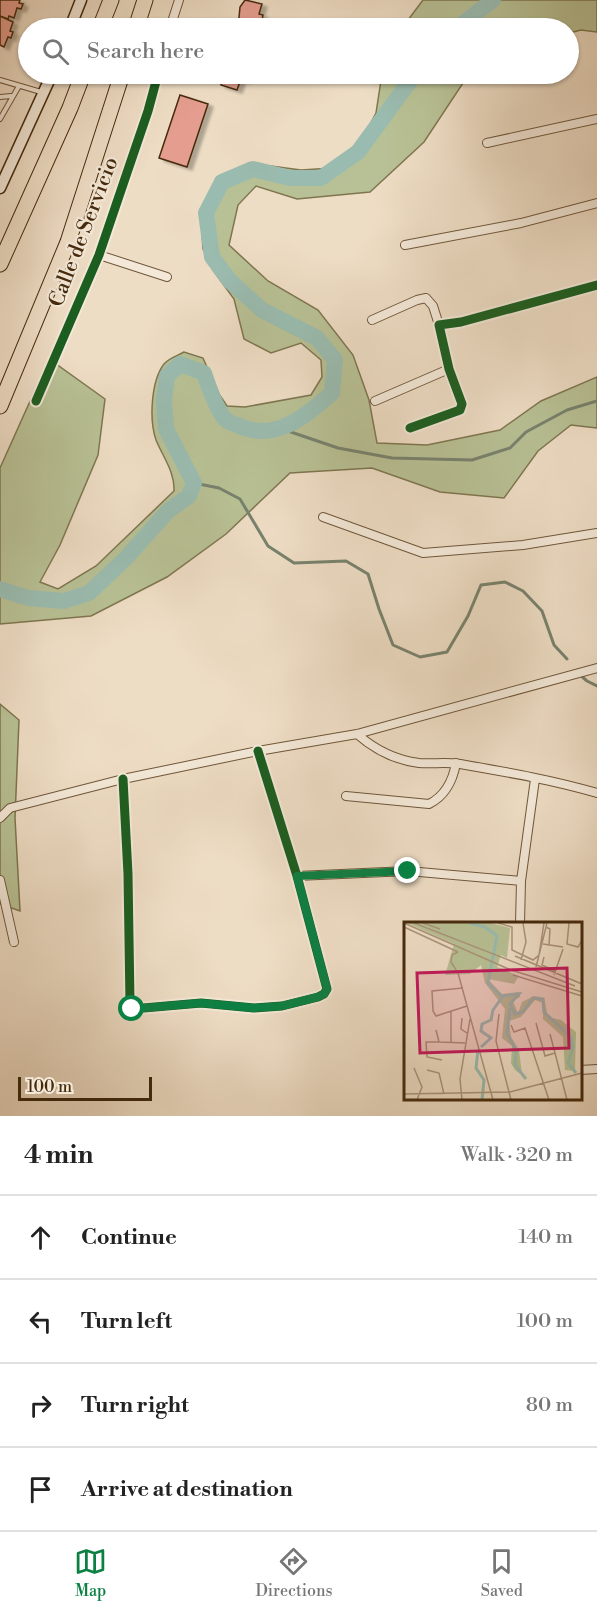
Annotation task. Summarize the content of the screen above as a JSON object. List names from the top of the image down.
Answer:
{
  "streets": {
    "street": ["Calle de Servicio"]
  },
  "scale_bar": "100 m",
  "page": {
    "search": "Search here",
    "scale": "100 m",
    "heading": ["4 min", "Walk · 320 m"],
    "list": [
      ["Continue", "140 m"],
      ["Turn left", "100 m"],
      ["Turn right", "80 m"],
      "Arrive at destination"
    ],
    "nav": ["Map", "Directions", "Saved"]
  }
}
